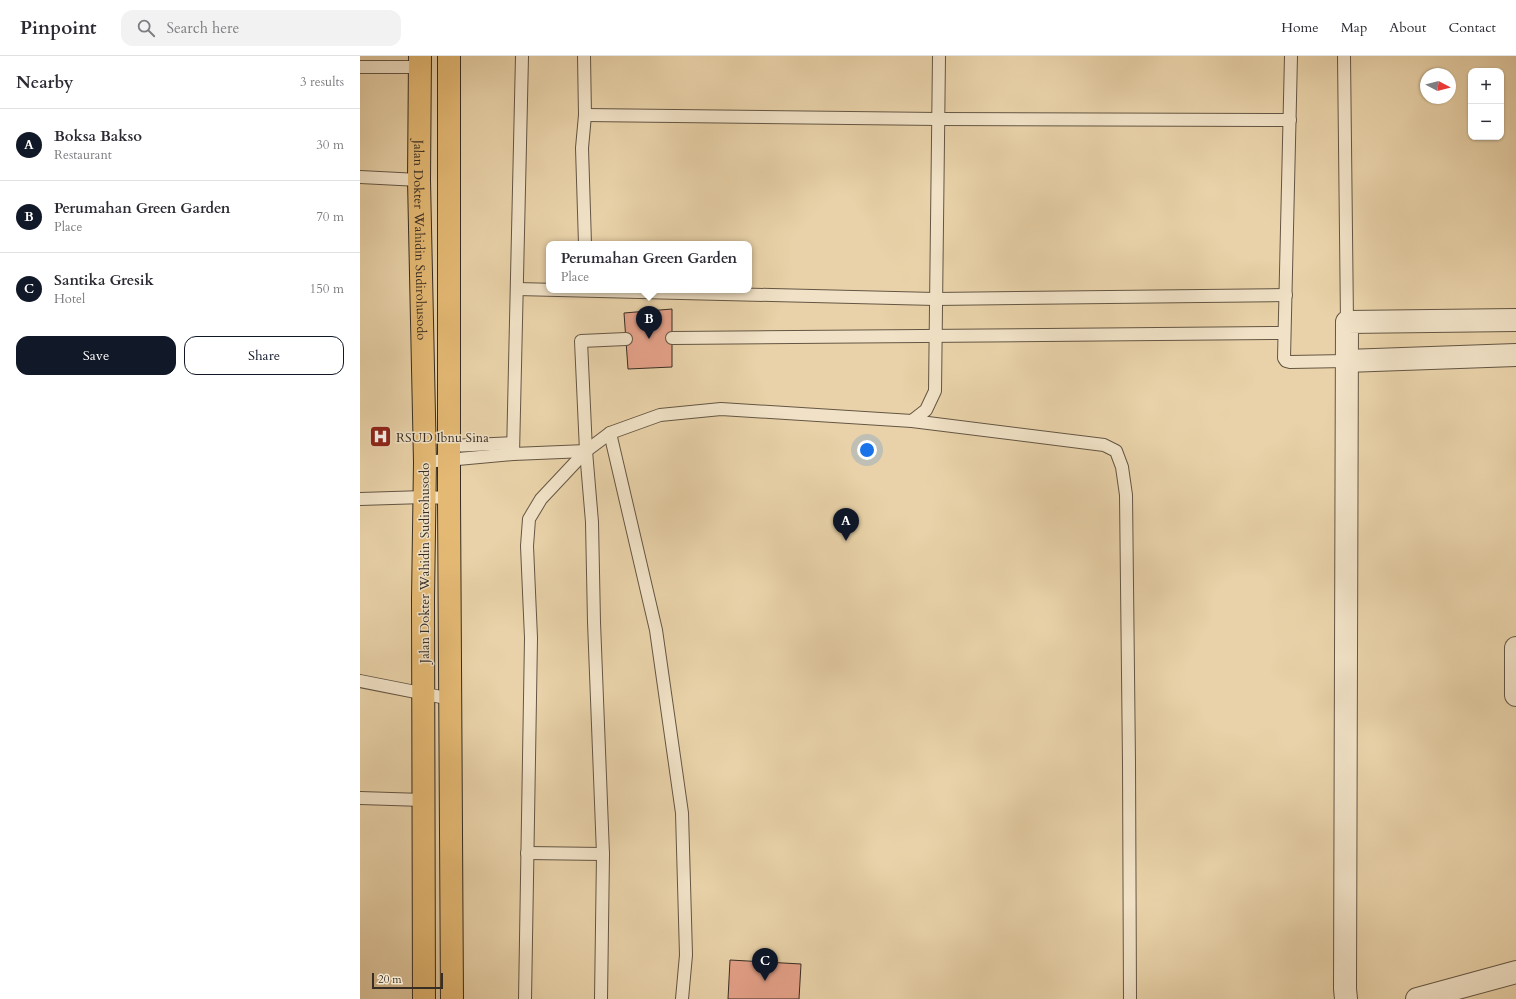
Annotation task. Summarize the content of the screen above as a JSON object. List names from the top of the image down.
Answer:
{
  "streets": {
    "highway": ["Jalan Dokter Wahidin Sudirohusodo"]
  },
  "places": {
    "hospital": ["RSUD Ibnu Sina"]
  },
  "scale_bar": "20 m",
  "north": "right",
  "page": {
    "header": "Pinpoint",
    "search": "Search here",
    "nav": [
      "Home",
      "Map",
      "About",
      "Contact"
    ],
    "heading": ["Nearby", "3 results"],
    "map_buttons": ["+", "−"],
    "list": [
      {
        "mark": "A",
        "name": "Boksa Bakso",
        "note": "Restaurant",
        "value": "30 m"
      },
      {
        "mark": "B",
        "name": "Perumahan Green Garden",
        "note": "Place",
        "value": "70 m"
      },
      {
        "mark": "C",
        "name": "Santika Gresik",
        "note": "Hotel",
        "value": "150 m"
      }
    ],
    "popup": ["Perumahan Green Garden", "Place"],
    "pins": ["B", "A", "C"],
    "buttons": ["Save", "Share"],
    "scale": "20 m"
  }
}
